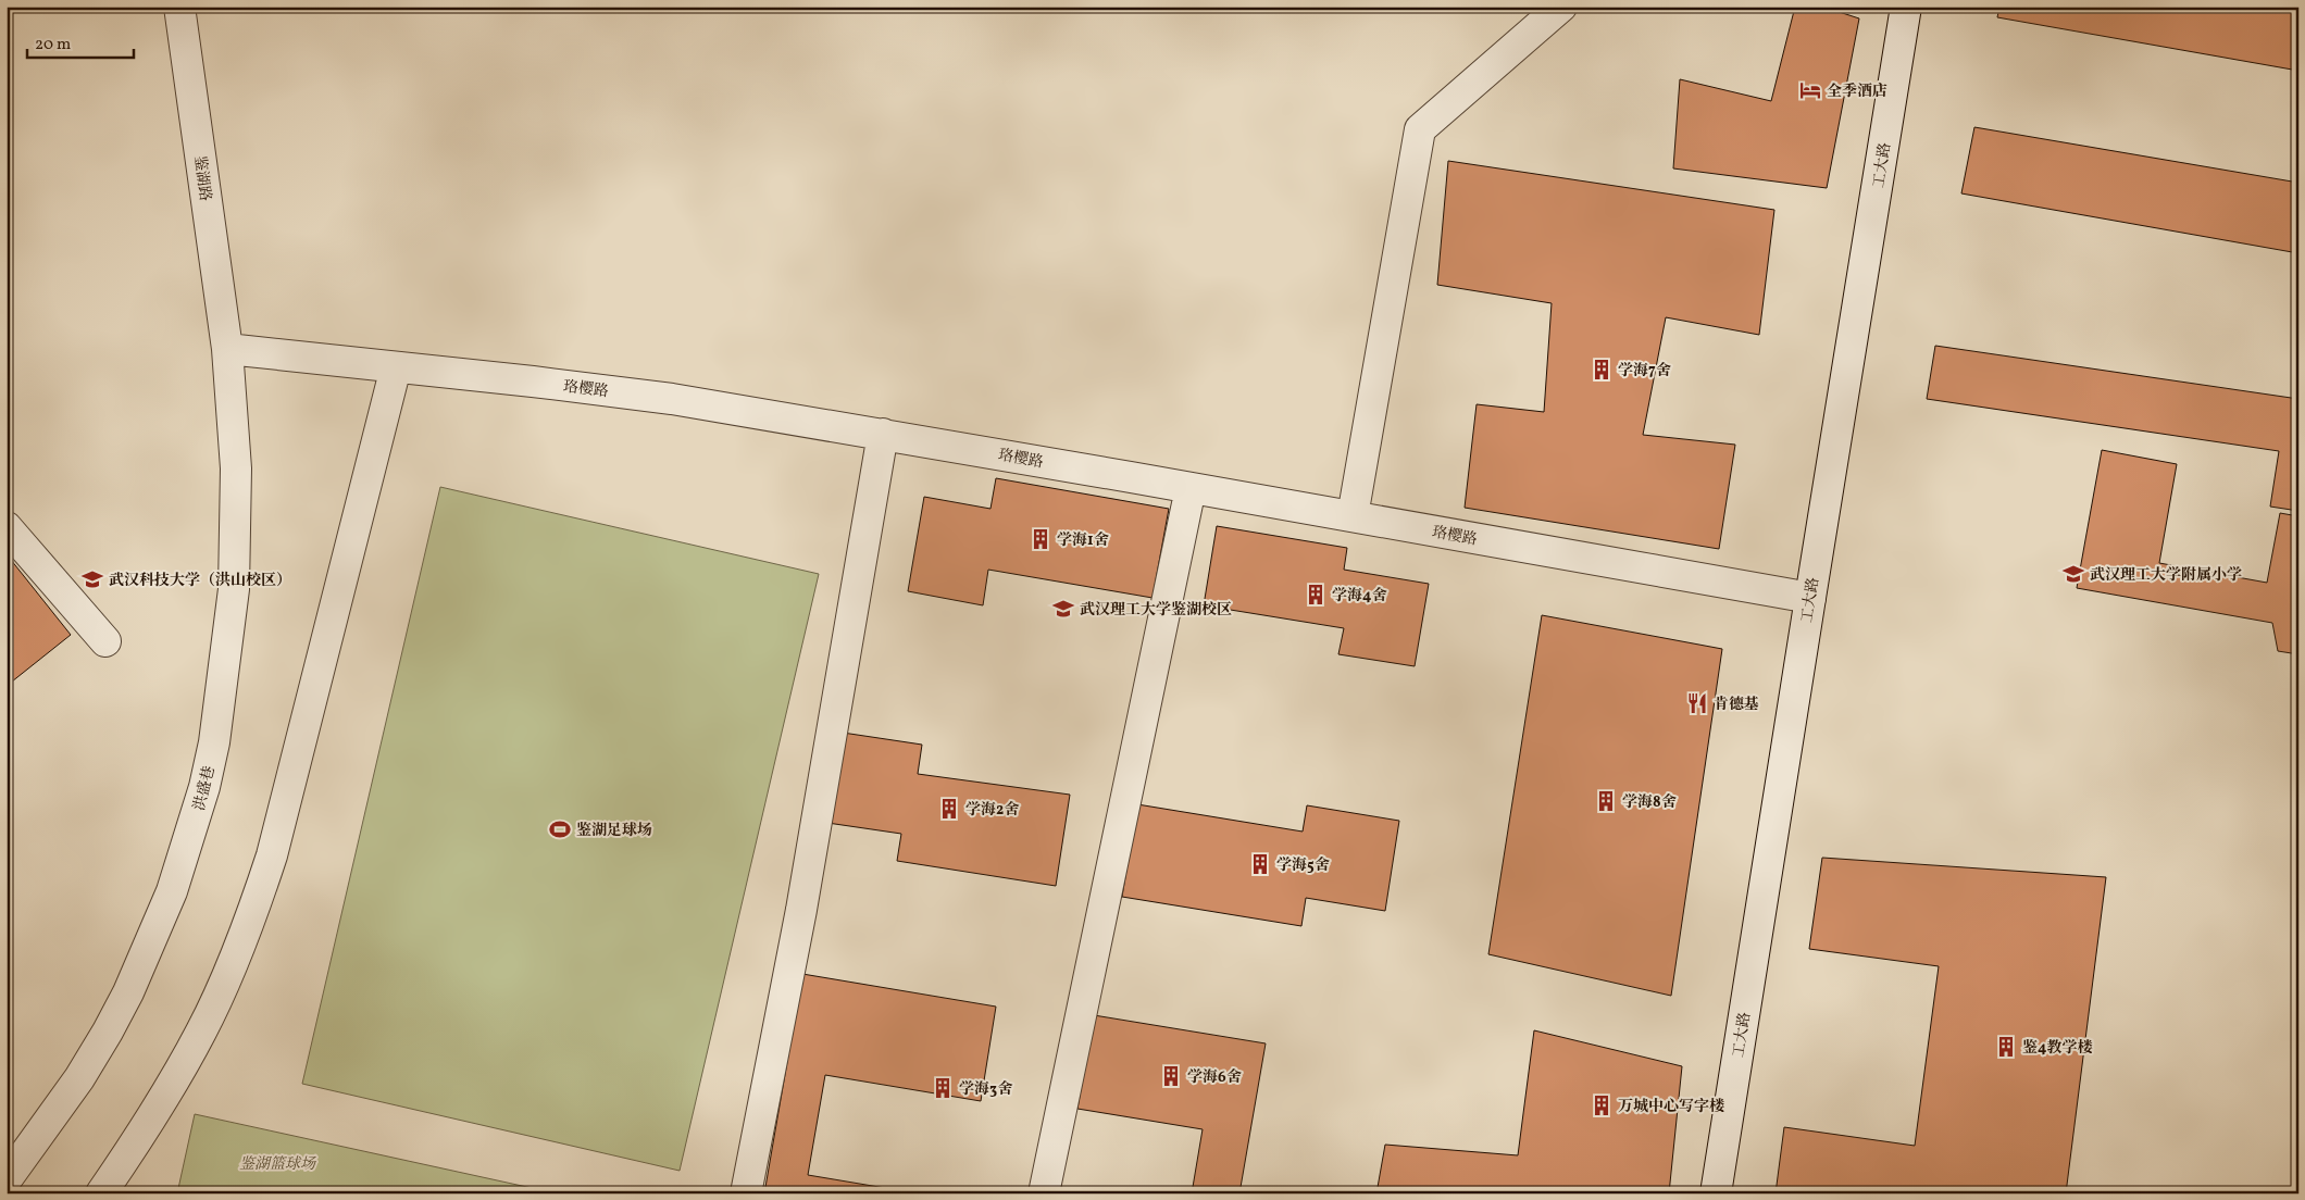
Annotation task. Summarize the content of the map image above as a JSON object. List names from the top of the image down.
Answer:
{
  "streets": {
    "street": [
      "工大路",
      "鉴湖路",
      "珞樱路",
      "洪盛巷"
    ]
  },
  "crossings": [
    ["工大路", "珞樱路"],
    ["鉴湖路", "珞樱路"],
    ["鉴湖路", "洪盛巷"],
    ["珞樱路", "洪盛巷"]
  ],
  "parks": ["鉴湖篮球场"],
  "places": {
    "hotel": ["全季酒店"],
    "building": [
      "学海7舍",
      "学海1舍",
      "学海4舍",
      "学海8舍",
      "学海2舍",
      "学海5舍",
      "鉴4教学楼",
      "学海6舍",
      "学海3舍",
      "万城中心写字楼"
    ],
    "school or university": ["武汉理工大学附属小学", "武汉科技大学（洪山校区）", "武汉理工大学鉴湖校区"],
    "restaurant": ["肯德基"],
    "sports": ["鉴湖足球场"]
  },
  "scale_bar": "20 m"
}
